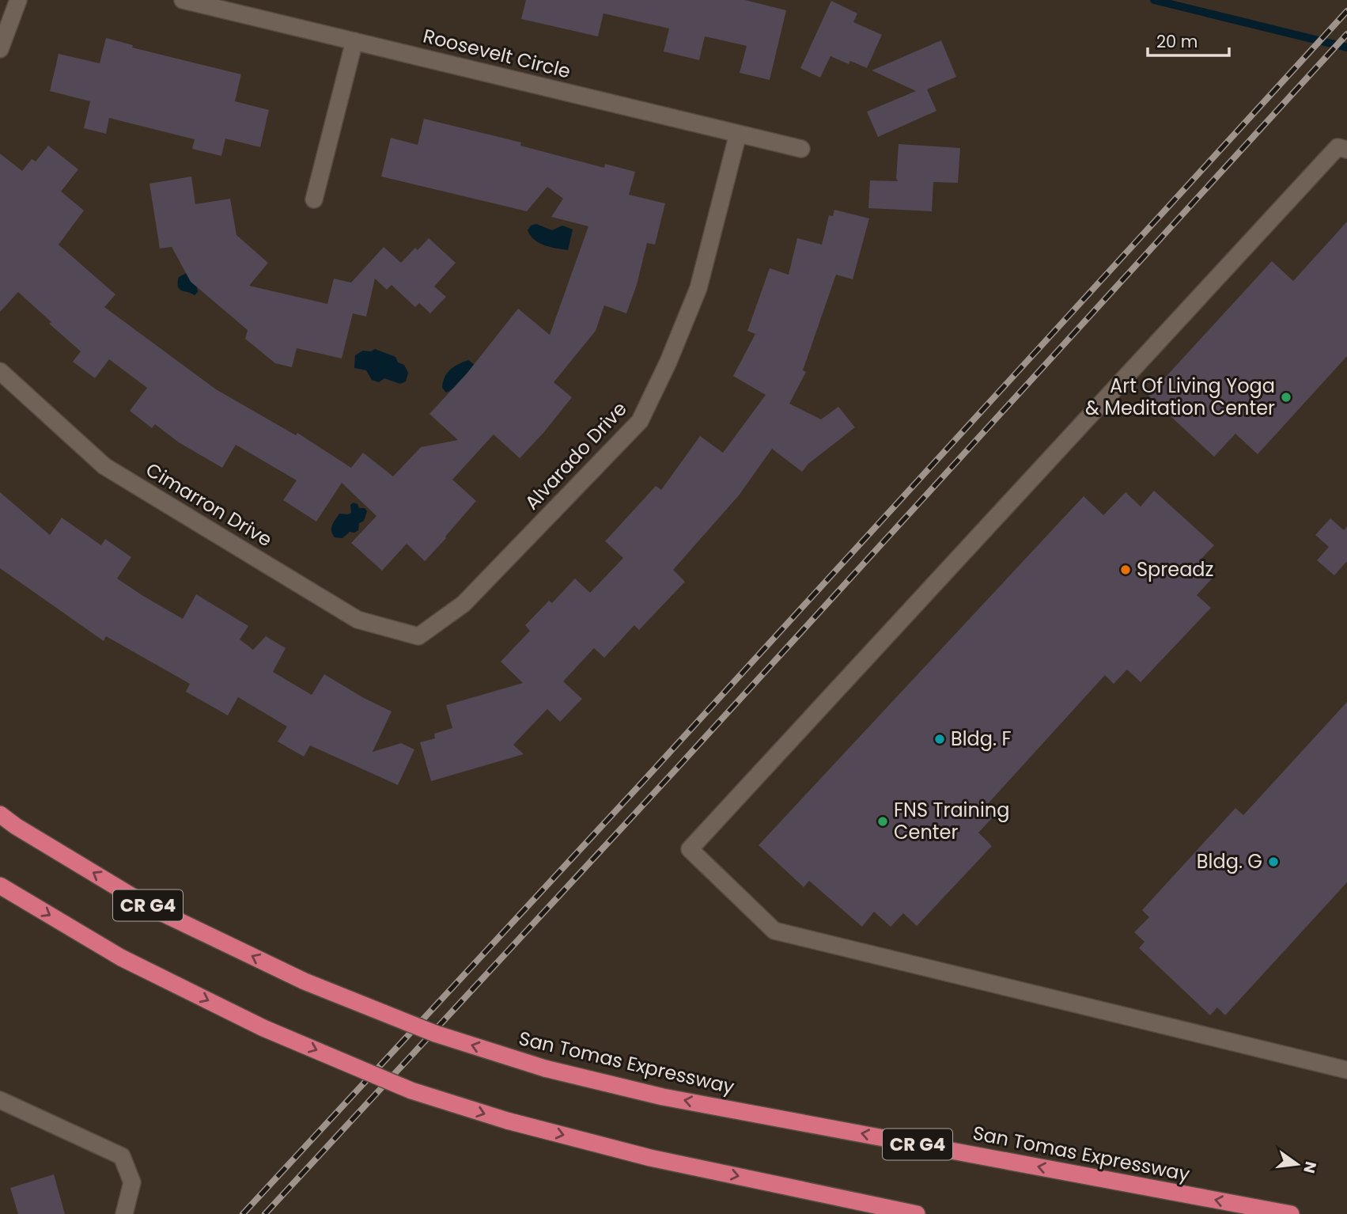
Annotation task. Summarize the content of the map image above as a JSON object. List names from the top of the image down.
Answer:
{
  "streets": {
    "highway": ["CR G4", "San Tomas Expressway"],
    "street": ["Roosevelt Circle", "Alvarado Drive", "Cimarron Drive"]
  },
  "crossings": [
    ["Roosevelt Circle", "Alvarado Drive"],
    ["Alvarado Drive", "Cimarron Drive"]
  ],
  "places": [
    "Art Of Living Yoga & Meditation Center",
    "Spreadz",
    "Bldg. F",
    "FNS Training Center",
    "Bldg. G"
  ],
  "scale_bar": "20 m",
  "north": "right"
}
